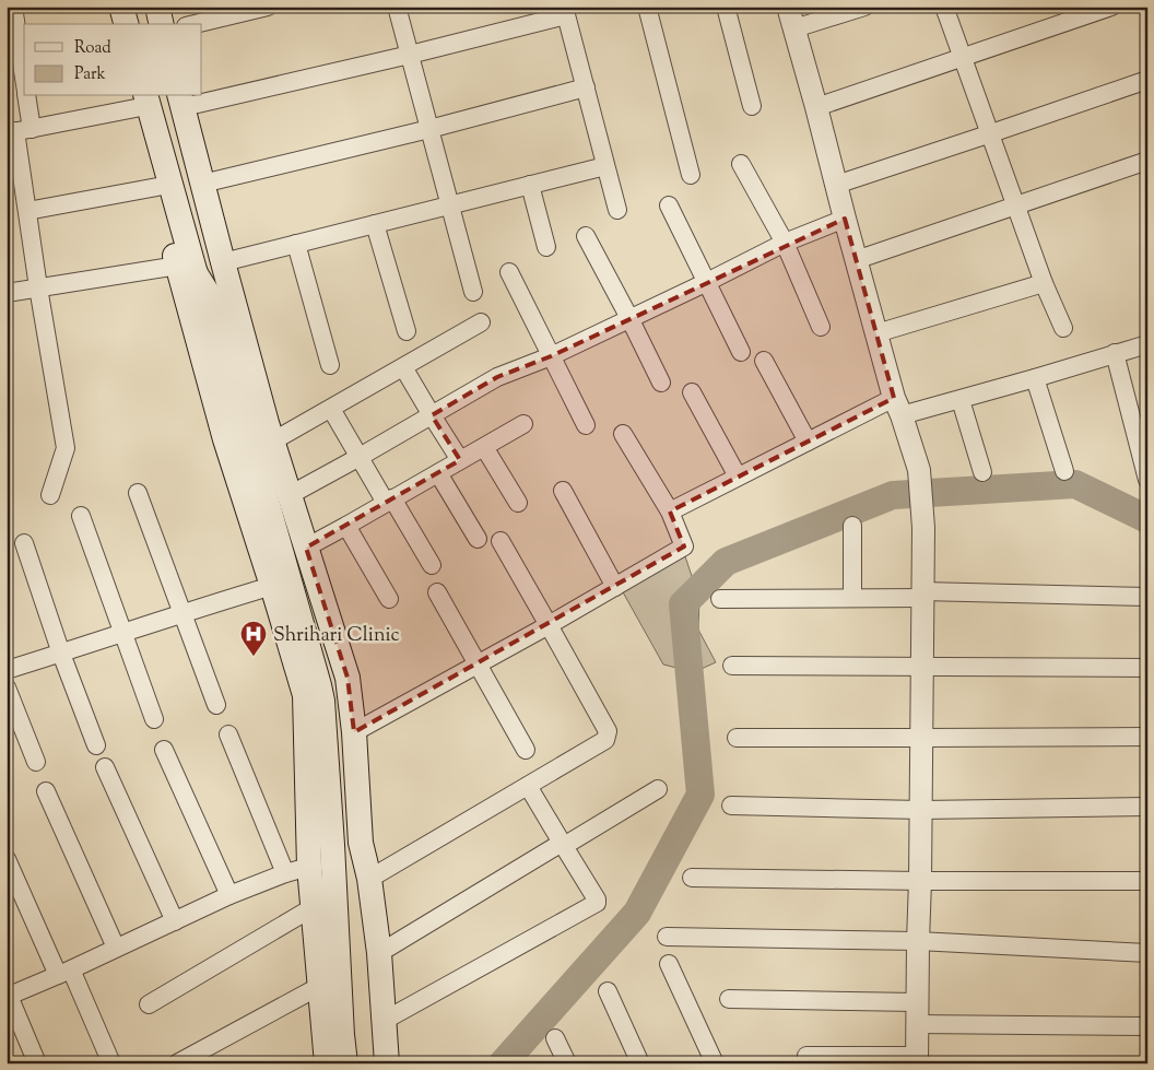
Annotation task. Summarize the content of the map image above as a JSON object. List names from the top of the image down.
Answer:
{
  "places": {
    "hospital": ["Shrihari Clinic"]
  },
  "legend": ["Road", "Park"]
}
